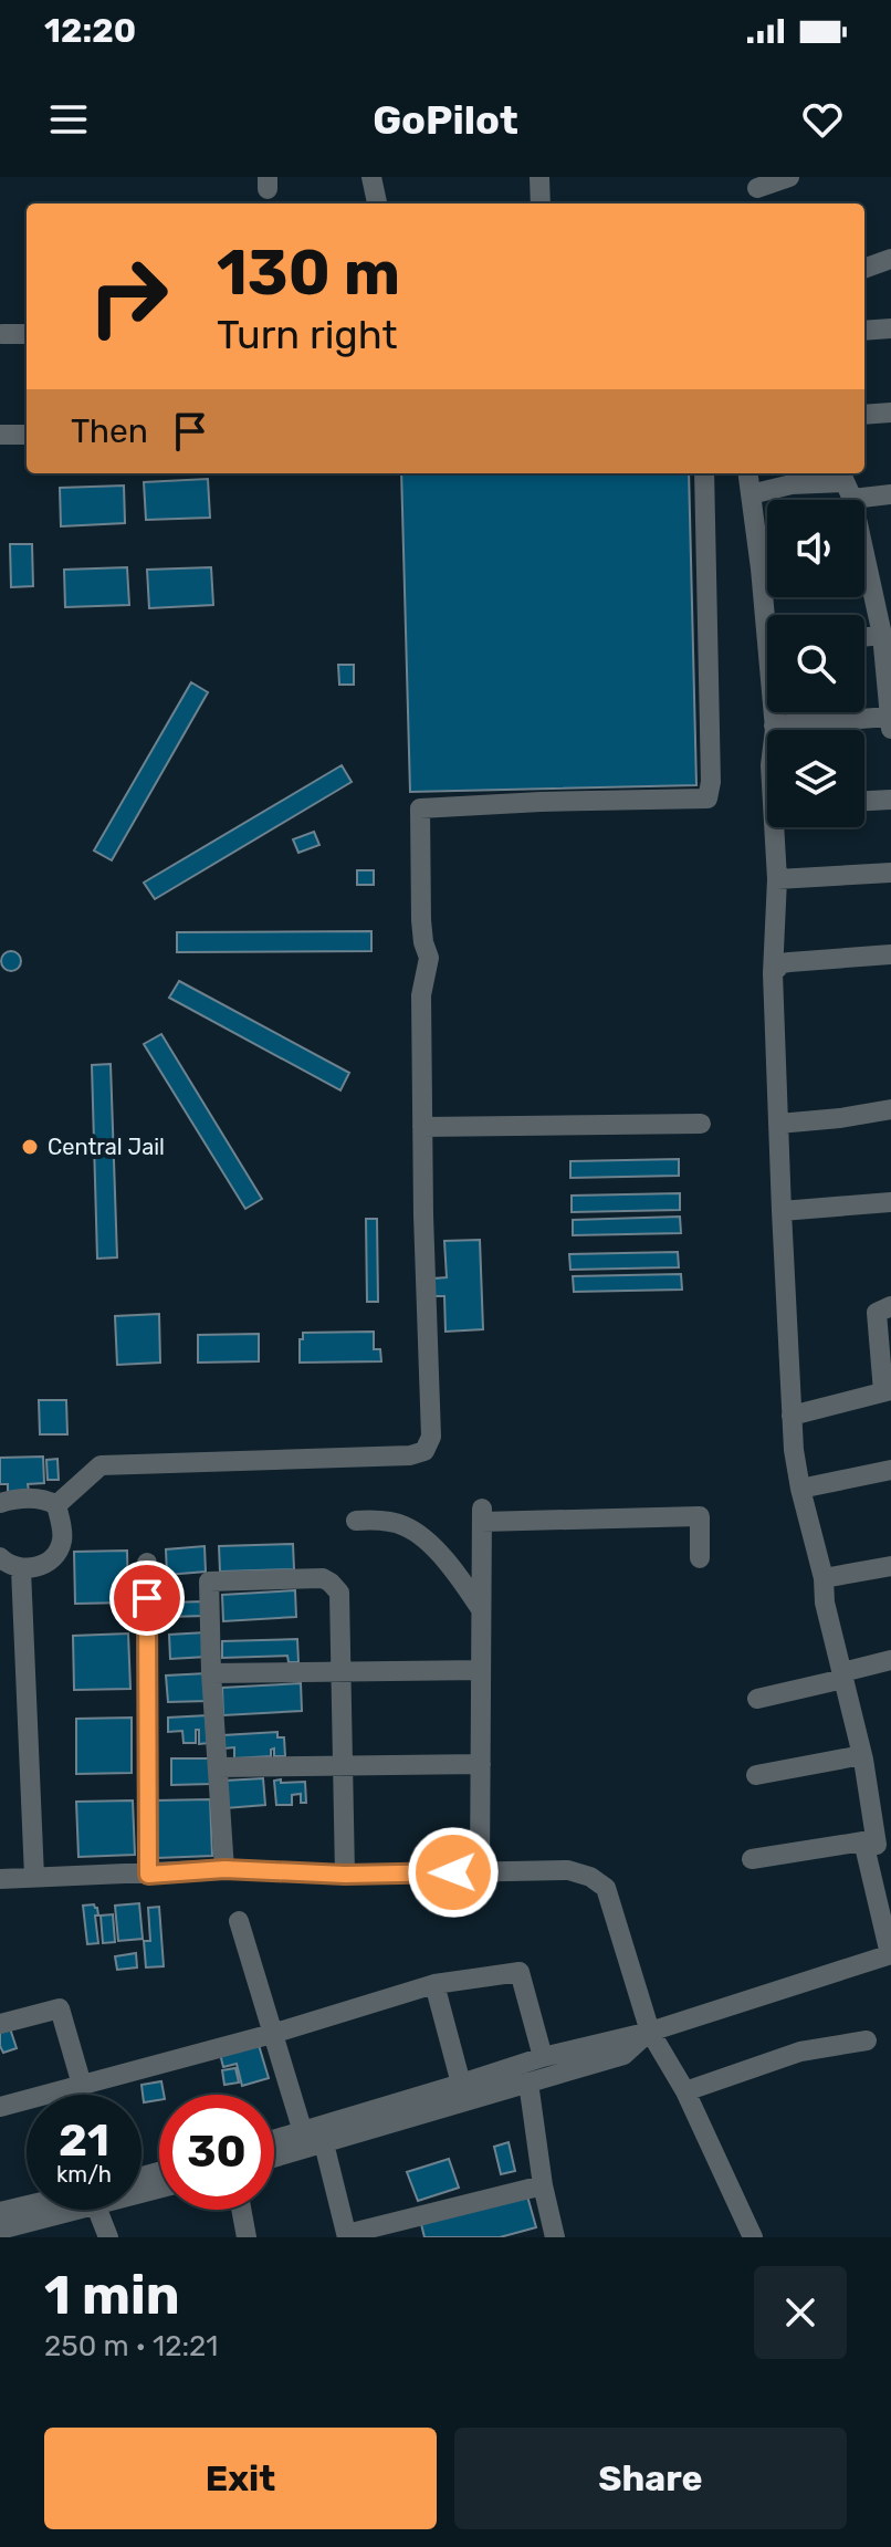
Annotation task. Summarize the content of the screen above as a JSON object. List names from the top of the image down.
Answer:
{
  "places": ["Central Jail"],
  "page": {
    "status": "12:20",
    "header": "GoPilot",
    "turn": ["130 m", "Turn right"],
    "then": "Then",
    "speed": "21 km/h",
    "limit": "30",
    "heading": ["1 min", "250 m · 12:21"],
    "buttons": ["Exit", "Share"]
  }
}
